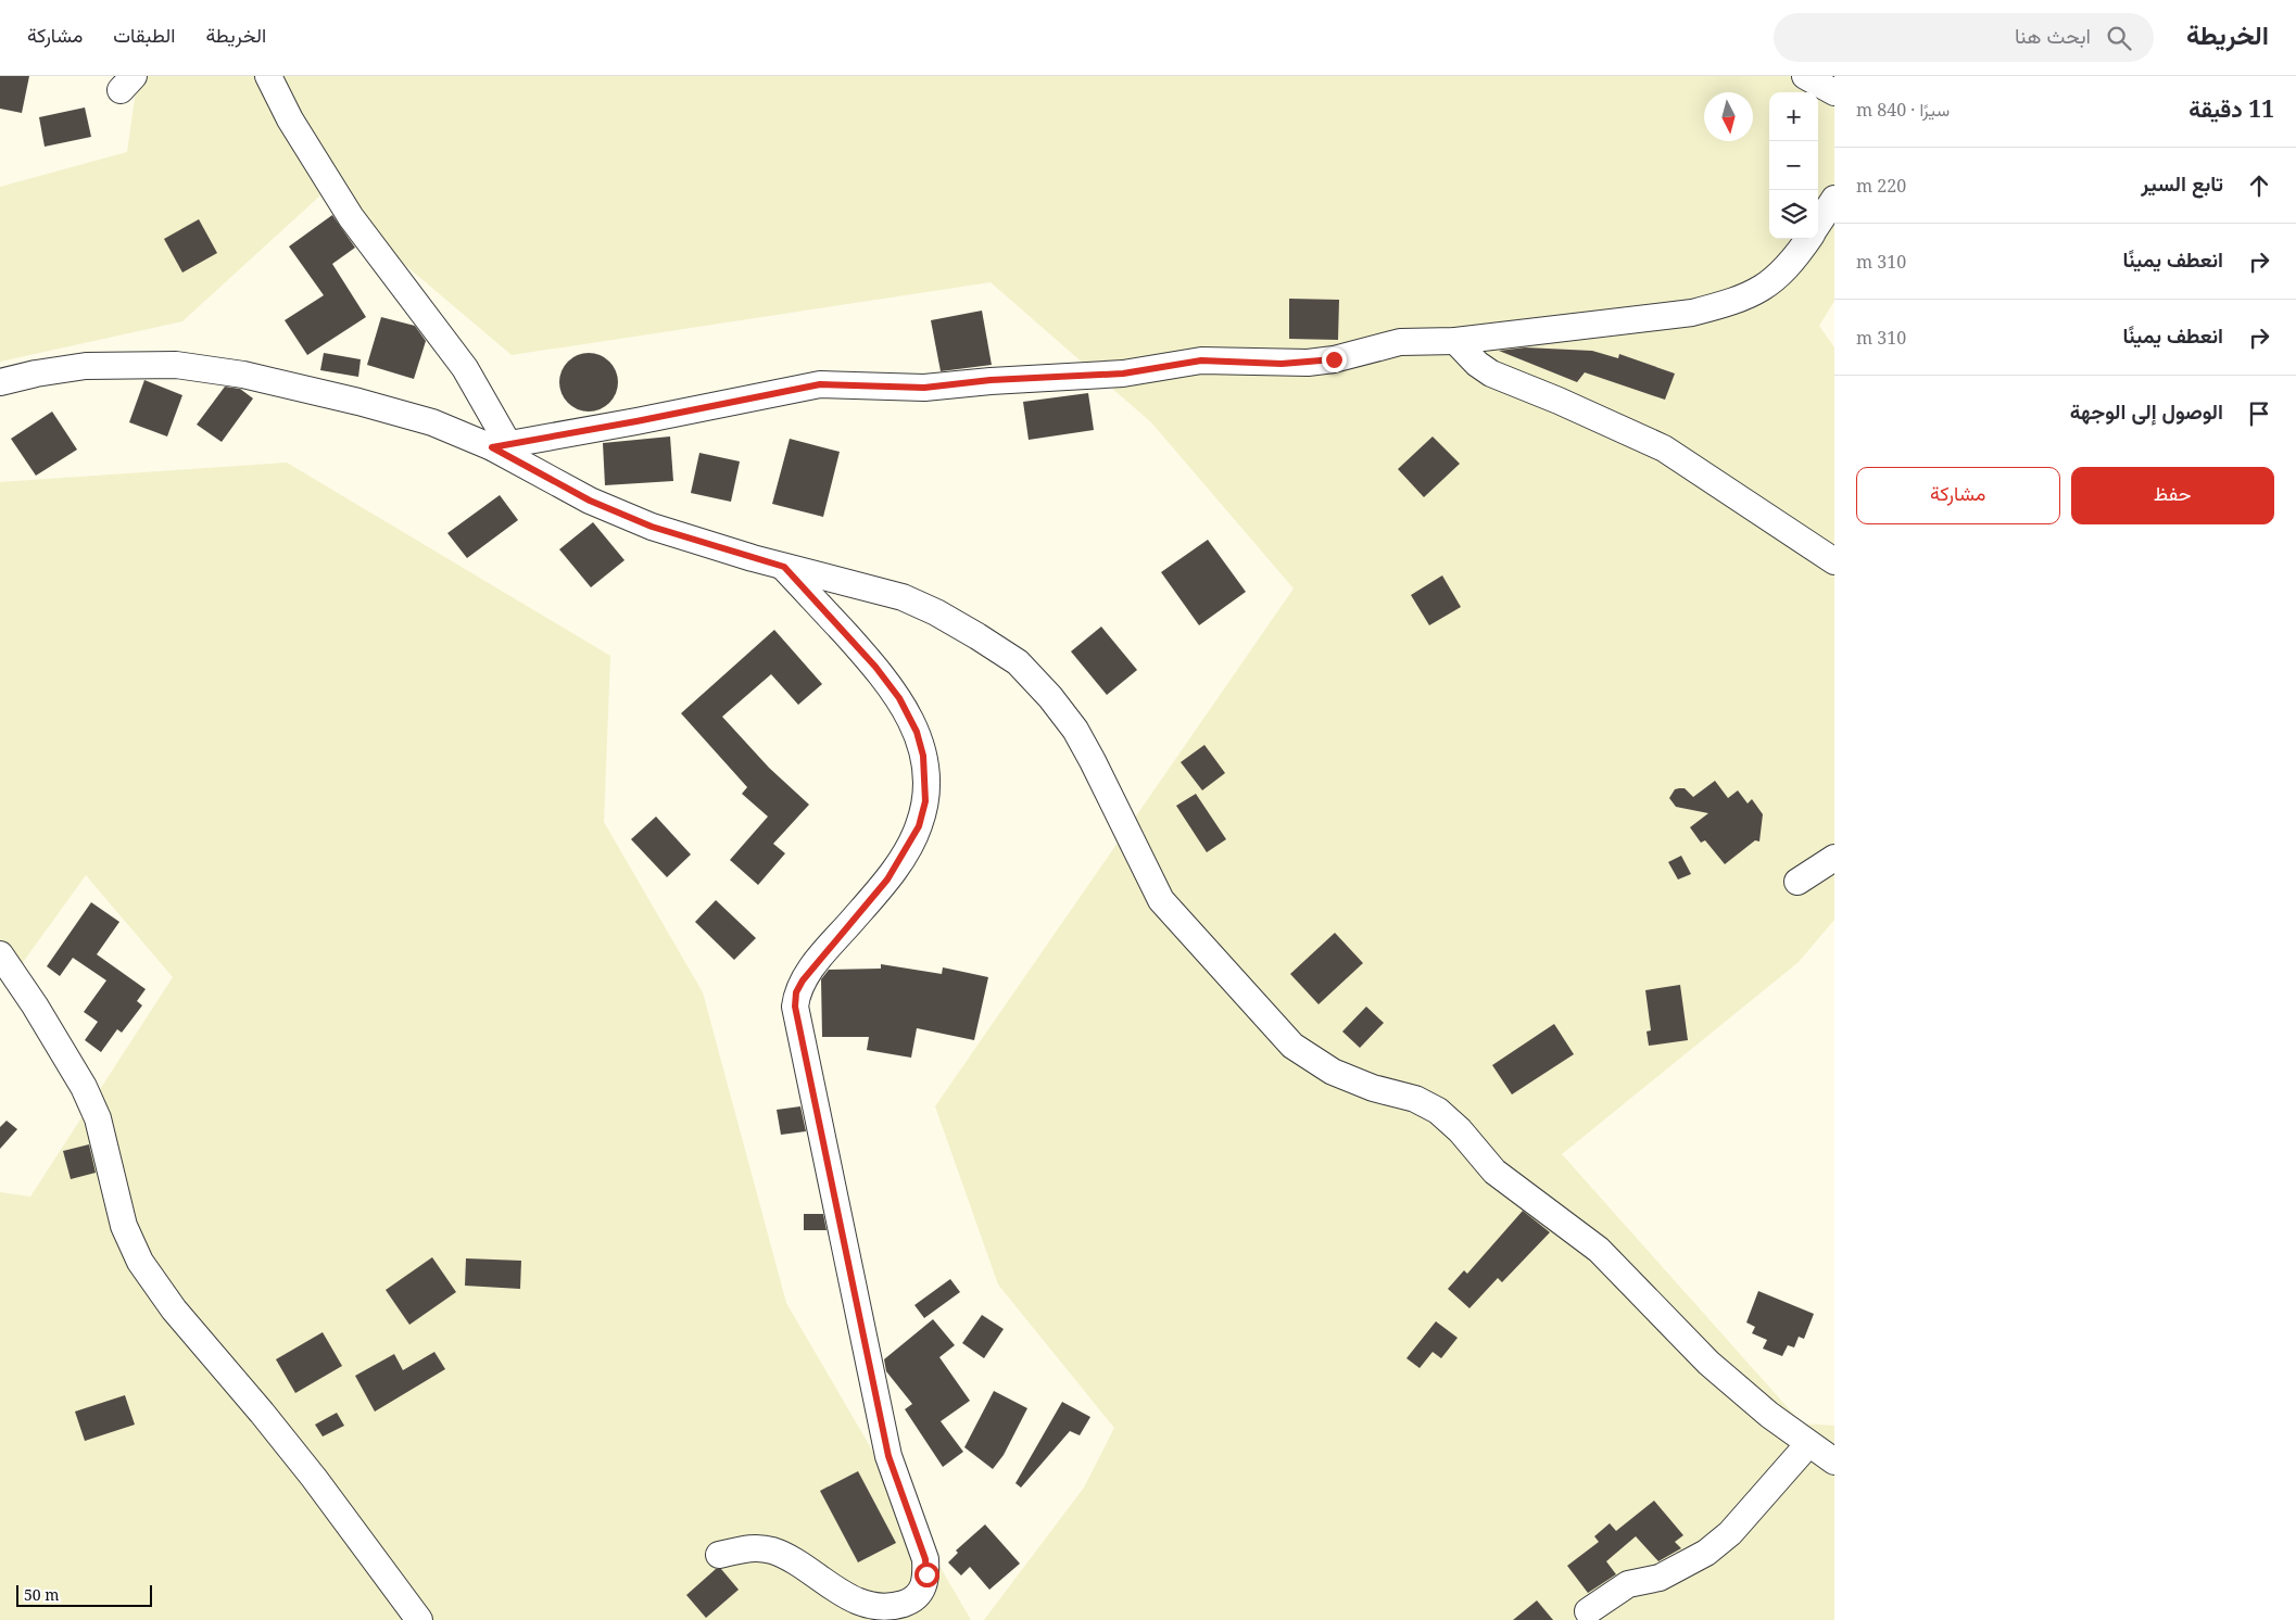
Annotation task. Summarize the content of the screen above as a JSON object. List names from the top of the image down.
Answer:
{
  "scale_bar": "50 m",
  "north": "bottom",
  "page": {
    "header": "الخريطة",
    "search": "ابحث هنا",
    "nav": ["الخريطة", "الطبقات", "مشاركة"],
    "heading": ["11 دقيقة", "سيرًا · 840 m"],
    "map_buttons": ["+", "−"],
    "list": [
      ["تابع السير", "220 m"],
      ["انعطف يمينًا", "310 m"],
      ["انعطف يمينًا", "310 m"],
      "الوصول إلى الوجهة"
    ],
    "buttons": ["حفظ", "مشاركة"],
    "scale": "50 m"
  }
}
